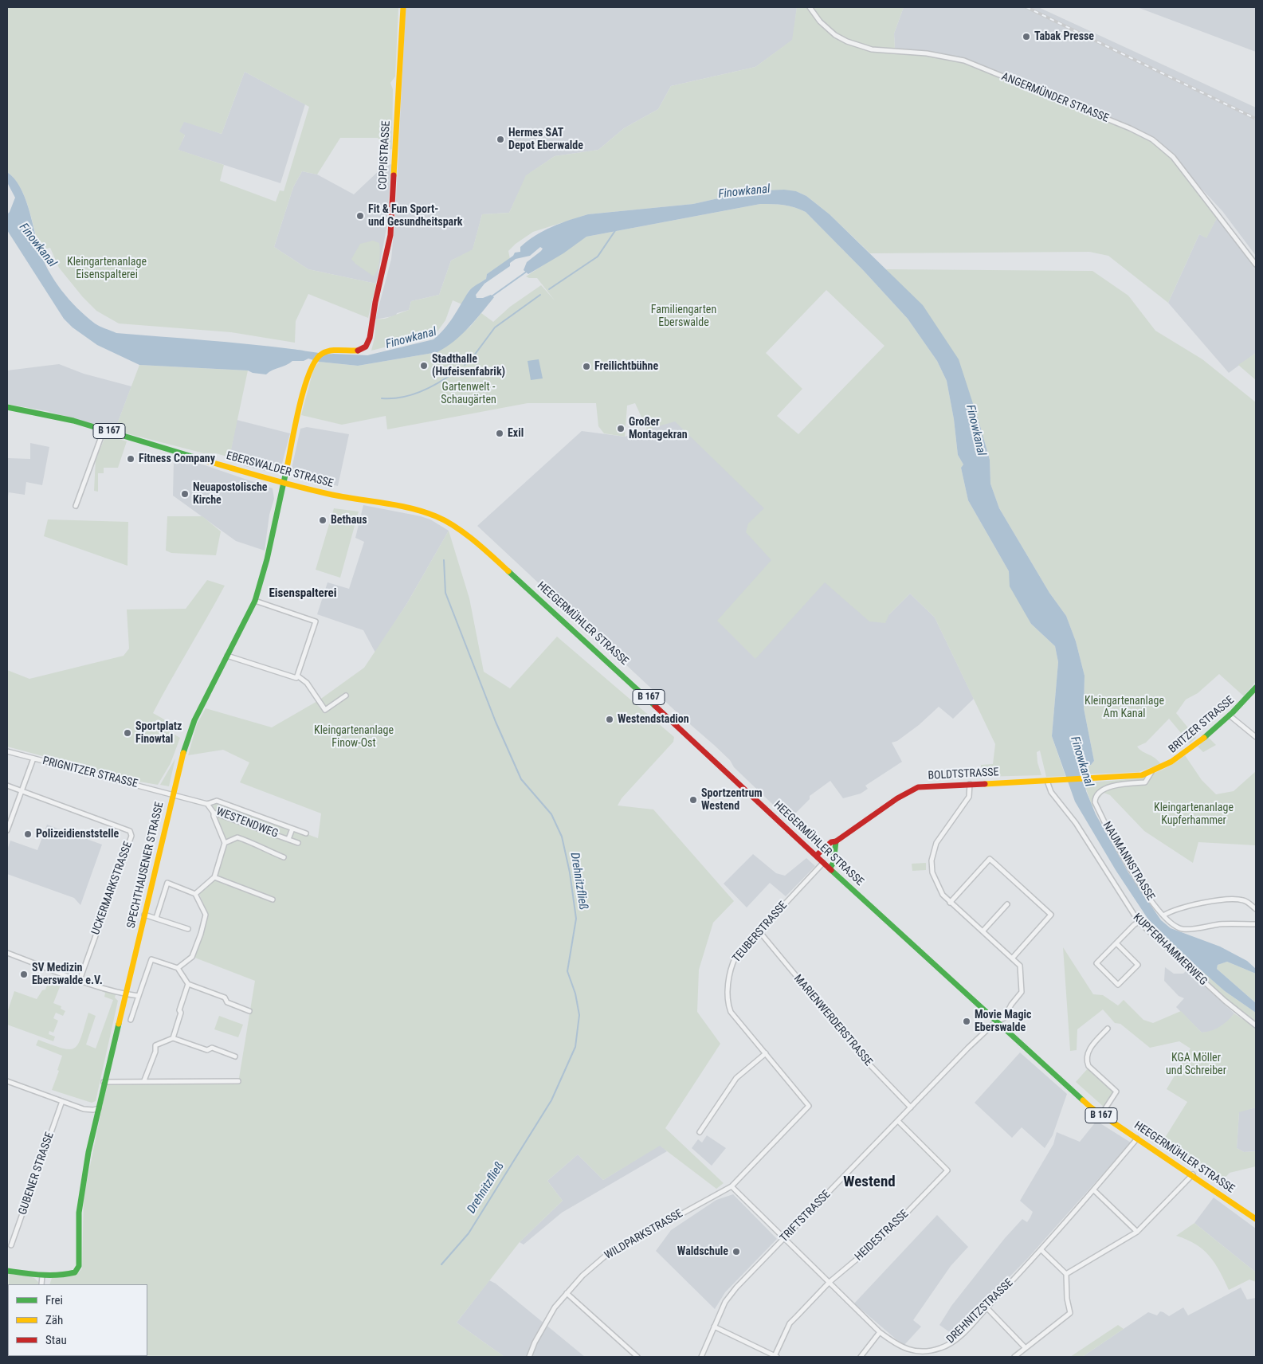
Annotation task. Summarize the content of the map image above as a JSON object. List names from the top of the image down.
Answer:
{
  "streets": {
    "main road": [
      "COPPISTRASSE",
      "B 167",
      "EBERSWALDER STRASSE",
      "HEEGERMÜHLER STRASSE",
      "BRITZER STRASSE",
      "BOLDTSTRASSE",
      "SPECHTHAUSENER STRASSE"
    ],
    "street": [
      "ANGERMÜNDER STRASSE",
      "PRIGNITZER STRASSE",
      "WESTENDWEG",
      "NAUMANNSTRASSE",
      "UCKERMARKSTRASSE",
      "TEUBERSTRASSE",
      "KUPFERHAMMERWEG",
      "MARIENWERDERSTRASSE",
      "GUBENER STRASSE",
      "TRIFTSTRASSE",
      "WILDPARKSTRASSE",
      "HEIDESTRASSE",
      "DREHNITZSTRASSE"
    ]
  },
  "crossings": [
    ["COPPISTRASSE", "SPECHTHAUSENER STRASSE"],
    ["EBERSWALDER STRASSE", "HEEGERMÜHLER STRASSE"],
    ["EBERSWALDER STRASSE", "SPECHTHAUSENER STRASSE"],
    ["HEEGERMÜHLER STRASSE", "BOLDTSTRASSE"],
    ["HEEGERMÜHLER STRASSE", "TEUBERSTRASSE"],
    ["HEEGERMÜHLER STRASSE", "TRIFTSTRASSE"],
    ["HEEGERMÜHLER STRASSE", "DREHNITZSTRASSE"],
    ["BRITZER STRASSE", "BOLDTSTRASSE"],
    ["BRITZER STRASSE", "NAUMANNSTRASSE"],
    ["PRIGNITZER STRASSE", "WESTENDWEG"],
    ["PRIGNITZER STRASSE", "SPECHTHAUSENER STRASSE"],
    ["BOLDTSTRASSE", "KUPFERHAMMERWEG"],
    ["BOLDTSTRASSE", "TRIFTSTRASSE"],
    ["WESTENDWEG", "SPECHTHAUSENER STRASSE"],
    ["TEUBERSTRASSE", "MARIENWERDERSTRASSE"],
    ["TEUBERSTRASSE", "WILDPARKSTRASSE"],
    ["MARIENWERDERSTRASSE", "TRIFTSTRASSE"],
    ["TRIFTSTRASSE", "HEIDESTRASSE"],
    ["TRIFTSTRASSE", "DREHNITZSTRASSE"],
    ["WILDPARKSTRASSE", "DREHNITZSTRASSE"],
    ["HEIDESTRASSE", "DREHNITZSTRASSE"]
  ],
  "districts": ["Eisenspalterei", "Westend"],
  "water": ["Finowkanal", "Drehnitzfließ"],
  "parks": [
    "Kleingartenanlage Eisenspalterei",
    "Familiengarten Eberswalde",
    "Gartenwelt - Schaugärten",
    "Kleingartenanlage Am Kanal",
    "Kleingartenanlage Finow-Ost",
    "Kleingartenanlage Kupferhammer",
    "KGA Möller und Schreiber"
  ],
  "places": [
    "Tabak Presse",
    "Hermes SAT Depot Eberwalde",
    "Fit & Fun Sport- und Gesundheitspark",
    "Stadthalle (Hufeisenfabrik)",
    "Freilichtbühne",
    "Großer Montagekran",
    "Exil",
    "Fitness Company",
    "Neuapostolische Kirche",
    "Bethaus",
    "Westendstadion",
    "Sportplatz Finowtal",
    "Sportzentrum Westend",
    "Polizeidienststelle",
    "SV Medizin Eberswalde e.V.",
    "Movie Magic Eberswalde",
    "Waldschule"
  ],
  "legend": ["Frei", "Zäh", "Stau"]
}
